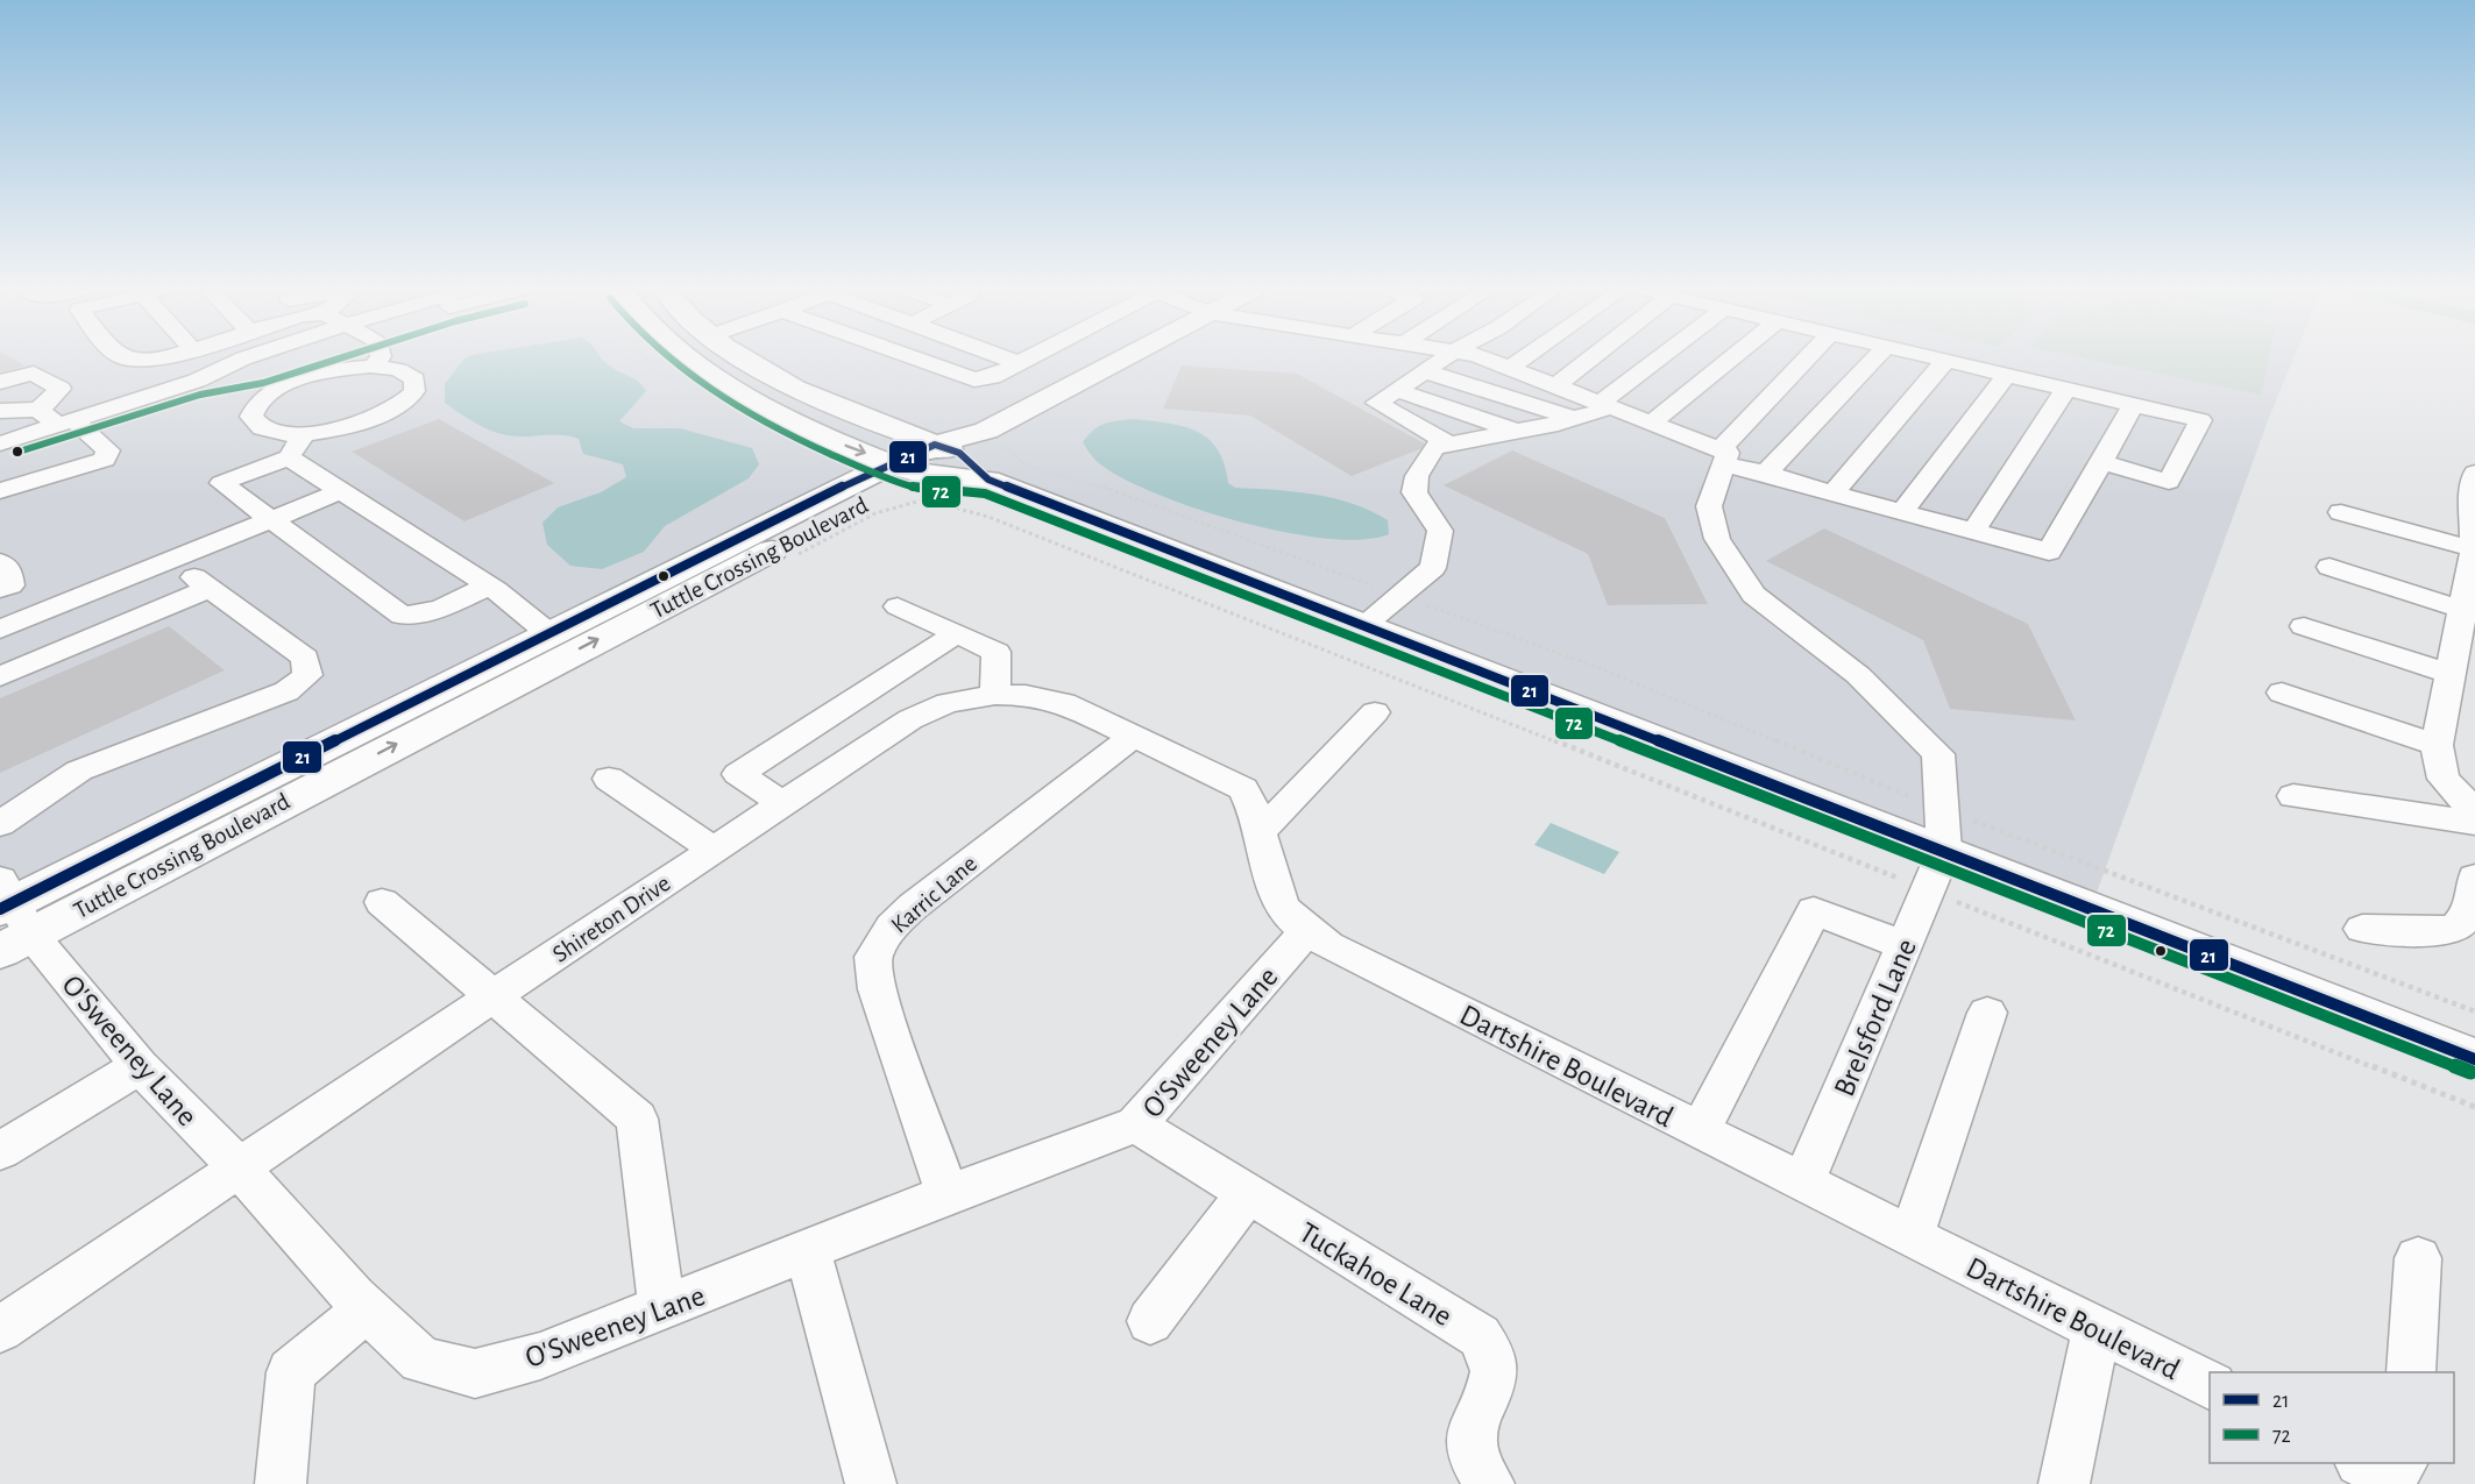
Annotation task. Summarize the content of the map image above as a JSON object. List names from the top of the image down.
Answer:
{
  "streets": {
    "main road": ["Tuttle Crossing Boulevard"],
    "street": [
      "Karric Lane",
      "Shireton Drive",
      "Brelsford Lane",
      "O'Sweeney Lane",
      "Dartshire Boulevard",
      "Tuckahoe Lane"
    ]
  },
  "crossings": [
    ["Tuttle Crossing Boulevard", "O'Sweeney Lane"],
    ["Karric Lane", "O'Sweeney Lane"],
    ["Karric Lane", "Dartshire Boulevard"],
    ["Shireton Drive", "O'Sweeney Lane"],
    ["Shireton Drive", "Dartshire Boulevard"],
    ["Brelsford Lane", "Dartshire Boulevard"],
    ["O'Sweeney Lane", "Dartshire Boulevard"],
    ["O'Sweeney Lane", "Tuckahoe Lane"]
  ],
  "lines": ["transit line 72", "transit line 21"],
  "legend": ["21", "72"]
}
